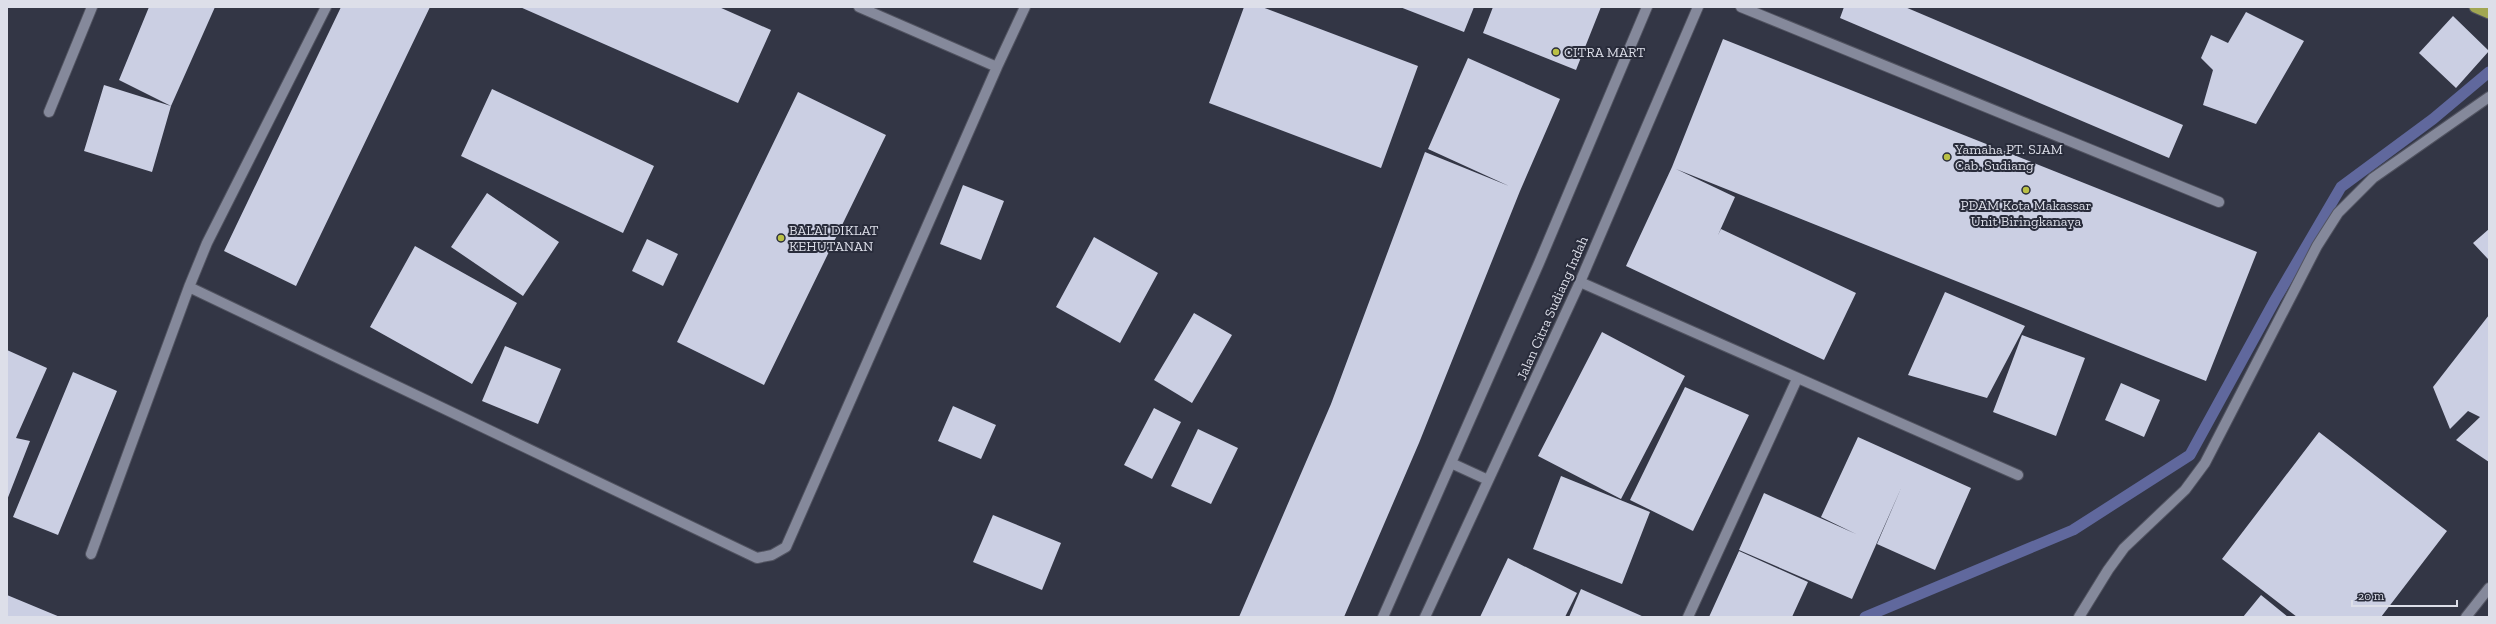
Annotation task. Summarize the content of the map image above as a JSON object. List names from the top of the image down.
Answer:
{
  "streets": {
    "street": ["Jalan Citra Sudiang Indah"]
  },
  "places": [
    "CITRA MART",
    "Yamaha PT. SJAM Cab. Sudiang",
    "PDAM Kota Makassar Unit Biringkanaya",
    "BALAI DIKLAT KEHUTANAN"
  ],
  "scale_bar": "20 m"
}
